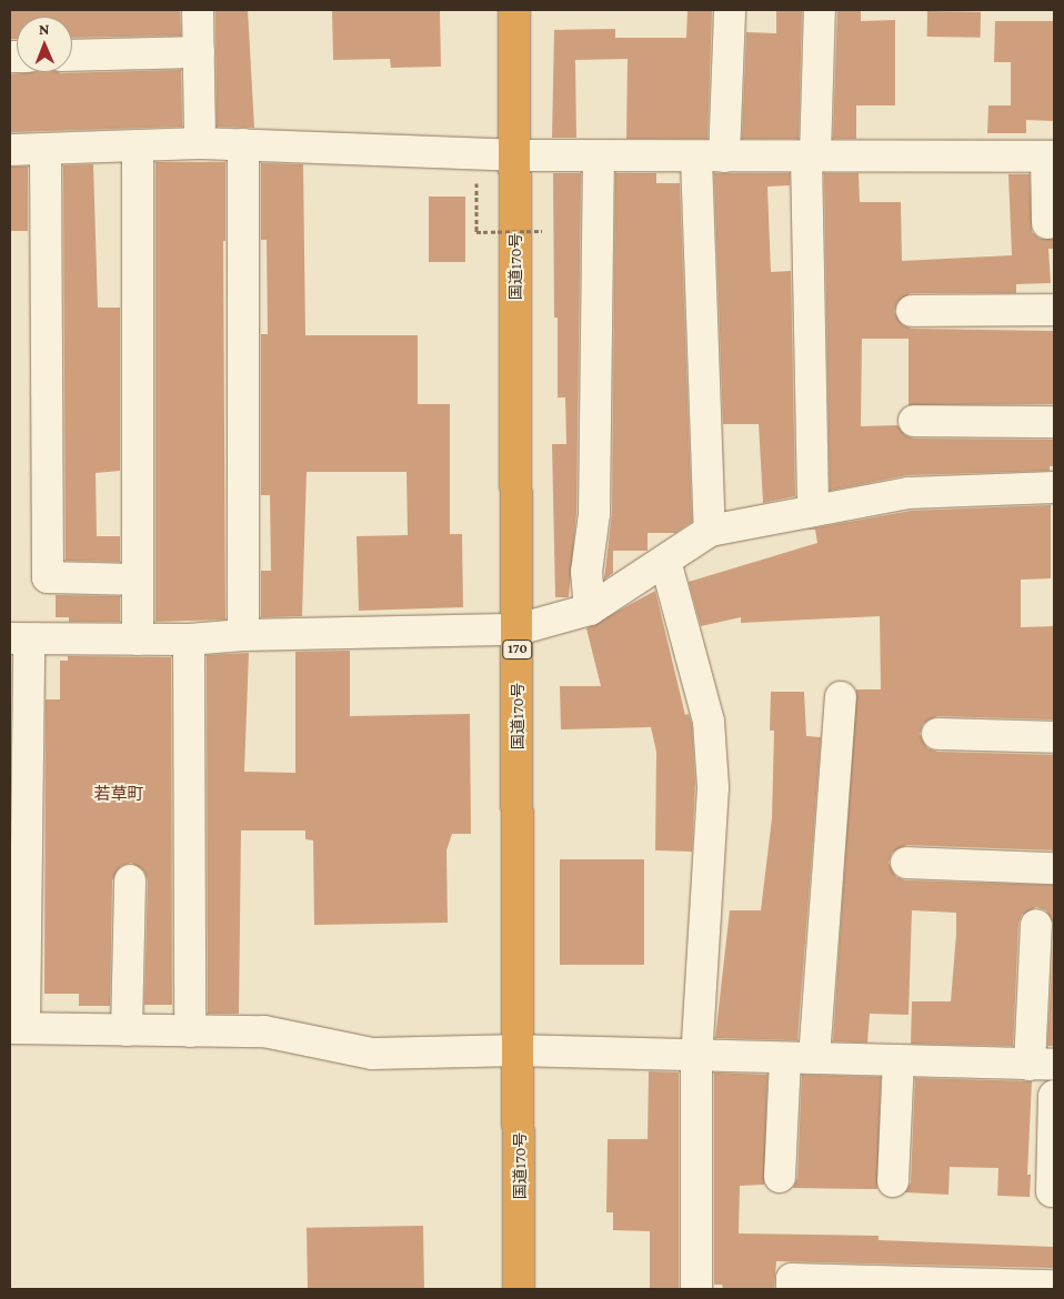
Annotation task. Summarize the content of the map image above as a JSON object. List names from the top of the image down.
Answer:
{
  "streets": {
    "highway": ["国道170号", "170"]
  },
  "districts": ["若草町"],
  "north": "top"
}
